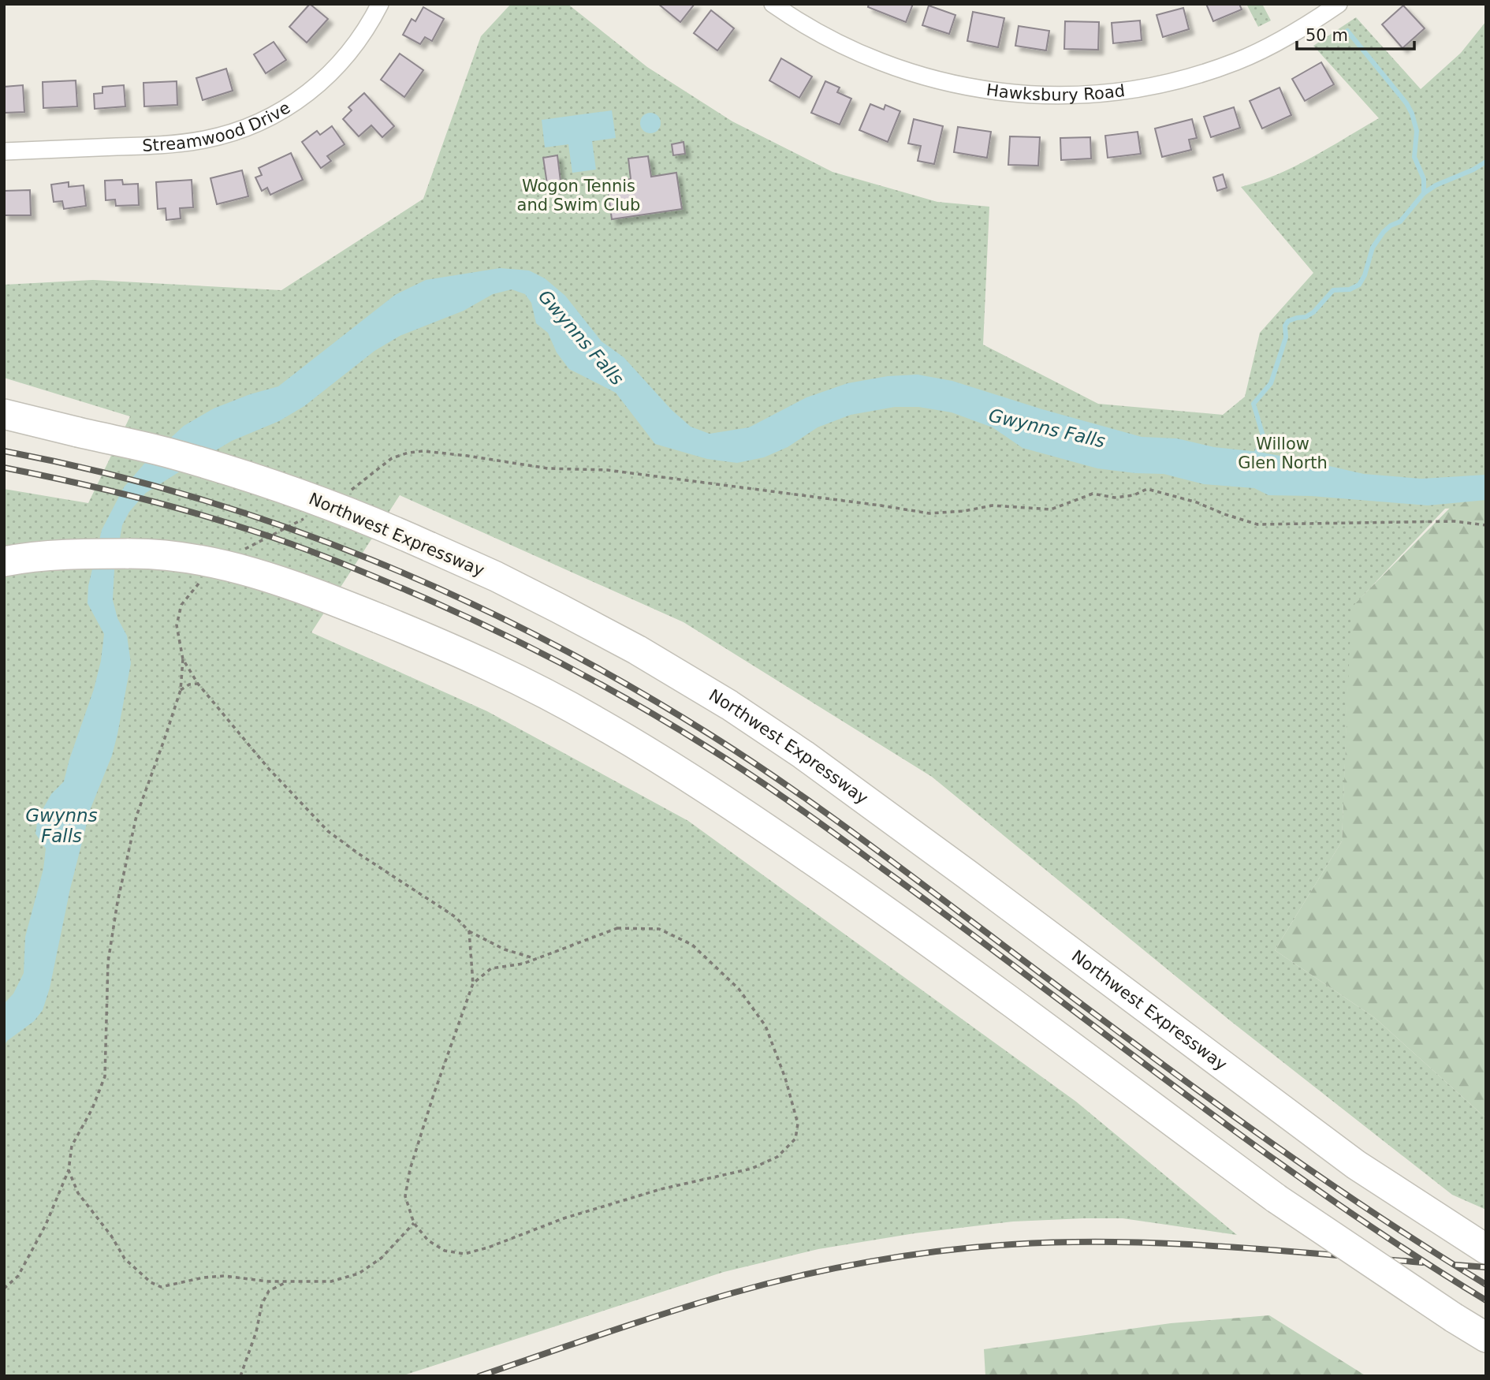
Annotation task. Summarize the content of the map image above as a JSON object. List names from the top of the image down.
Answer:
{
  "streets": {
    "highway": ["Northwest Expressway"],
    "street": ["Hawksbury Road", "Streamwood Drive"]
  },
  "water": ["Gwynns Falls"],
  "parks": ["Wogon Tennis and Swim Club", "Willow Glen North"],
  "scale_bar": "50 m"
}
